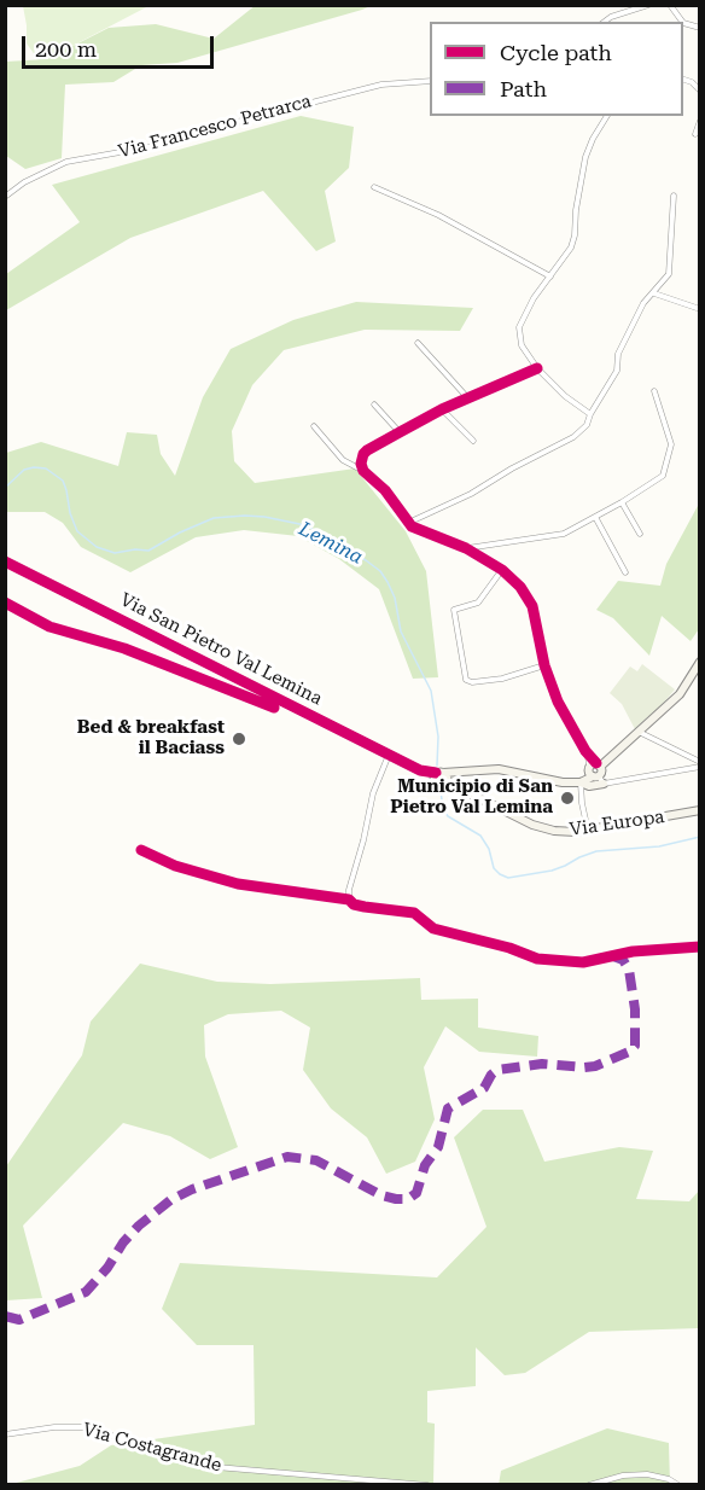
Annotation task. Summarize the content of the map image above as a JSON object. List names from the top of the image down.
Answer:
{
  "streets": {
    "street": [
      "Via Francesco Petrarca",
      "Via San Pietro Val Lemina",
      "Via Europa",
      "Via Costagrande"
    ]
  },
  "crossings": [
    ["Via San Pietro Val Lemina", "Via Europa"]
  ],
  "water": ["Lemina"],
  "places": ["Bed & breakfast il Baciass", "Municipio di San Pietro Val Lemina"],
  "legend": ["Cycle path", "Path"],
  "scale_bar": "200 m"
}
